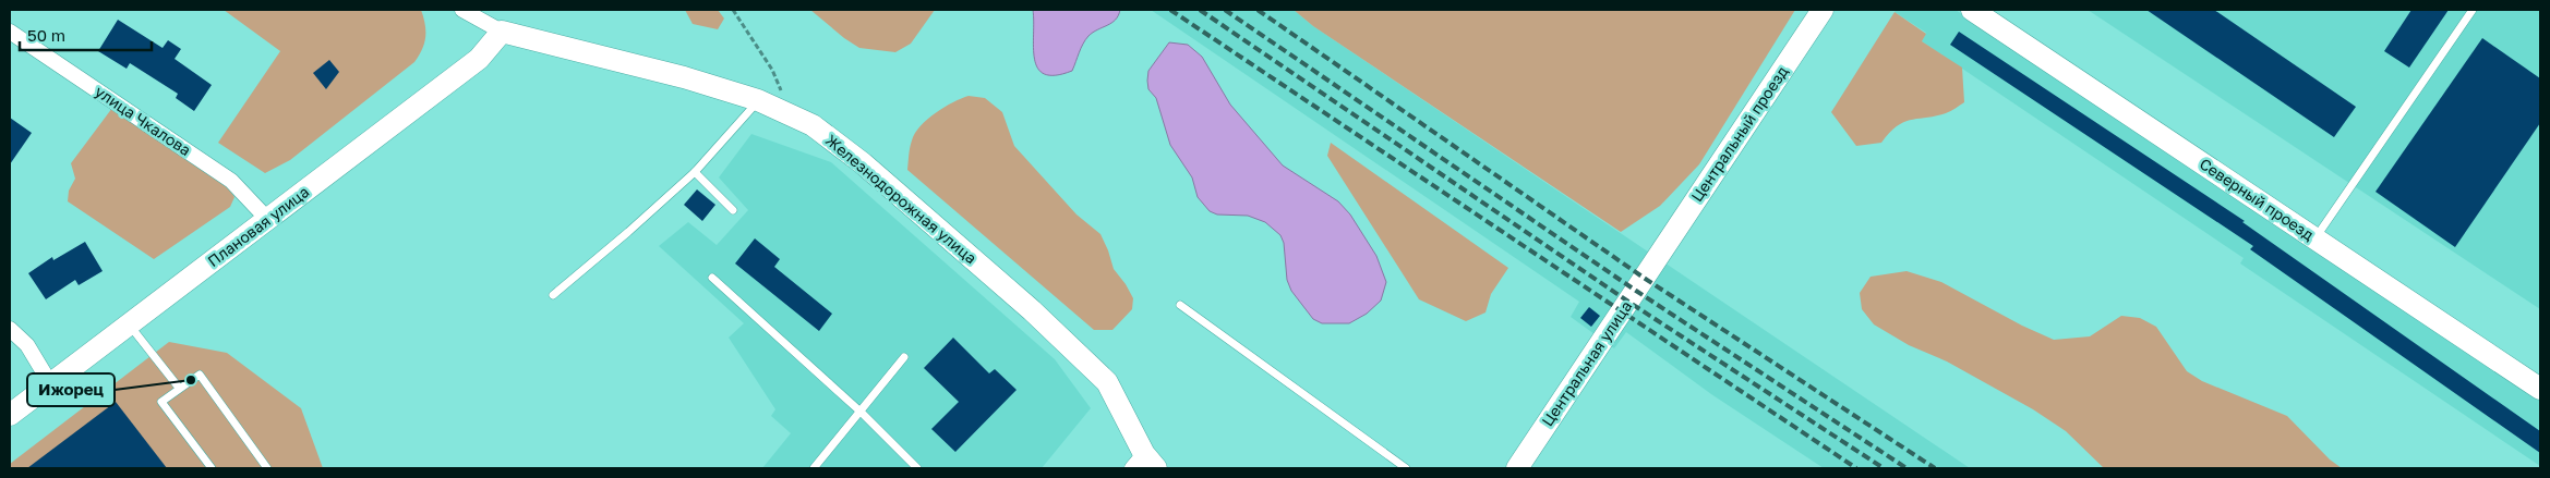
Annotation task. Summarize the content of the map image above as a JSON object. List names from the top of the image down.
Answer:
{
  "streets": {
    "street": [
      "улица Чкалова",
      "Центральный проезд",
      "Железнодорожная улица",
      "Северный проезд",
      "Плановая улица",
      "Центральная улица"
    ]
  },
  "crossings": [
    ["улица Чкалова", "Плановая улица"],
    ["Центральный проезд", "Центральная улица"],
    ["Железнодорожная улица", "Плановая улица"]
  ],
  "places": ["Ижорец"],
  "scale_bar": "50 m"
}
